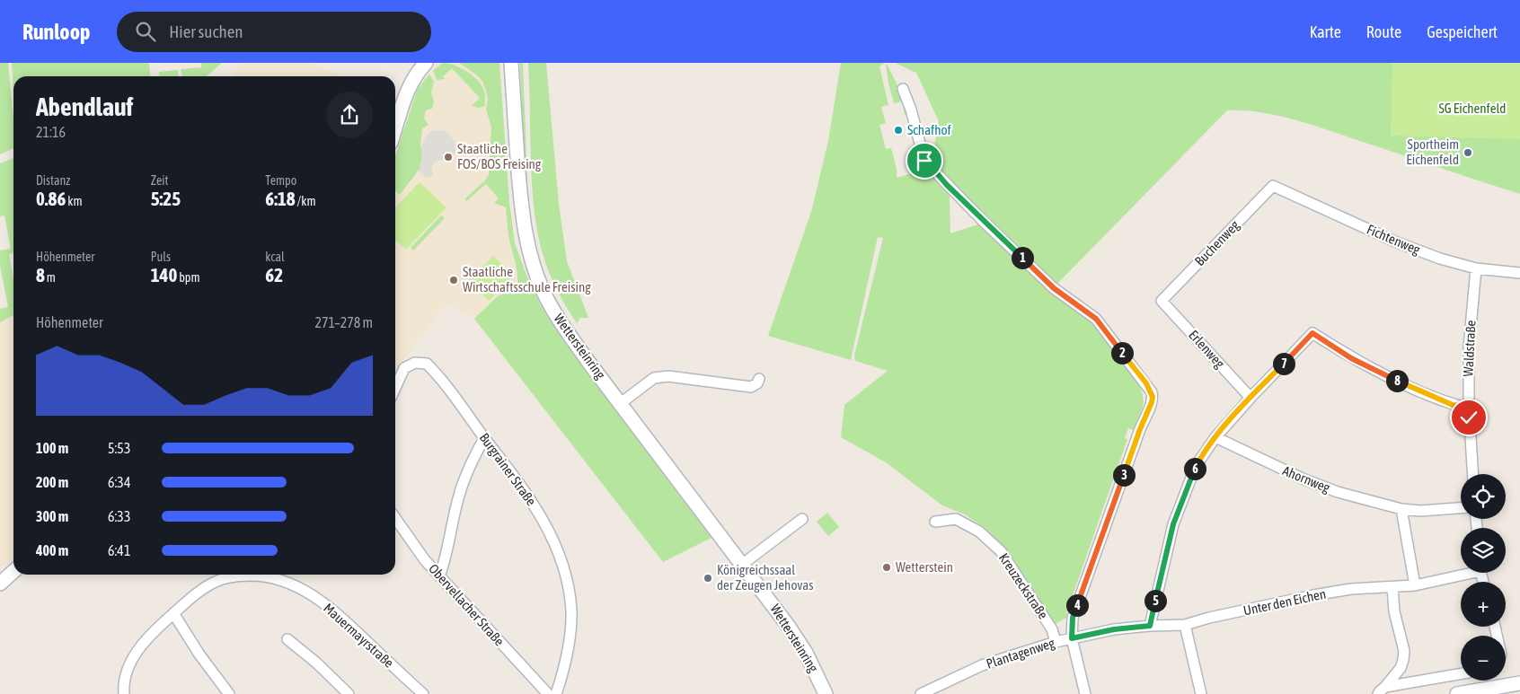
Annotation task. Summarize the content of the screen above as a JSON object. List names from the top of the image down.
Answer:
{
  "streets": {
    "main road": ["Wettersteinring"],
    "street": [
      "Fichtenweg",
      "Buchenweg",
      "Waldstraße",
      "Erlenweg",
      "Burgrainer Straße",
      "Ahornweg",
      "Kreuzeckstraße",
      "Unter den Eichen",
      "Obervellacher Straße",
      "Mauermayrstraße",
      "Plantagenweg"
    ]
  },
  "crossings": [
    ["Fichtenweg", "Buchenweg"],
    ["Fichtenweg", "Waldstraße"],
    ["Buchenweg", "Erlenweg"],
    ["Kreuzeckstraße", "Plantagenweg"],
    ["Unter den Eichen", "Plantagenweg"]
  ],
  "parks": ["SG Eichenfeld"],
  "places": [
    "Schafhof",
    "Sportheim Eichenfeld",
    "Staatliche FOS/BOS Freising",
    "Staatliche Wirtschaftsschule Freising",
    "Wetterstein",
    "Königreichssaal der Zeugen Jehovas"
  ],
  "page": {
    "header": "Runloop",
    "search": "Hier suchen",
    "nav": ["Karte", "Route", "Gespeichert"],
    "heading": ["Abendlauf", "21:16"],
    "stats": [
      ["Distanz", "0.86 km"],
      ["Zeit", "5:25"],
      ["Tempo", "6:18 /km"],
      ["Höhenmeter", "8 m"],
      ["Puls", "140 bpm"],
      ["kcal", "62"]
    ],
    "pins": [
      "1",
      "2",
      "7",
      "8",
      "6",
      "3",
      "5",
      "4"
    ],
    "chart": ["Höhenmeter", "271–278 m"],
    "list": [
      {
        "name": "100 m",
        "note": "5:53"
      },
      {
        "name": "200 m",
        "note": "6:34"
      },
      {
        "name": "300 m",
        "note": "6:33"
      },
      {
        "name": "400 m",
        "note": "6:41"
      }
    ],
    "map_buttons": ["+", "−"]
  }
}
